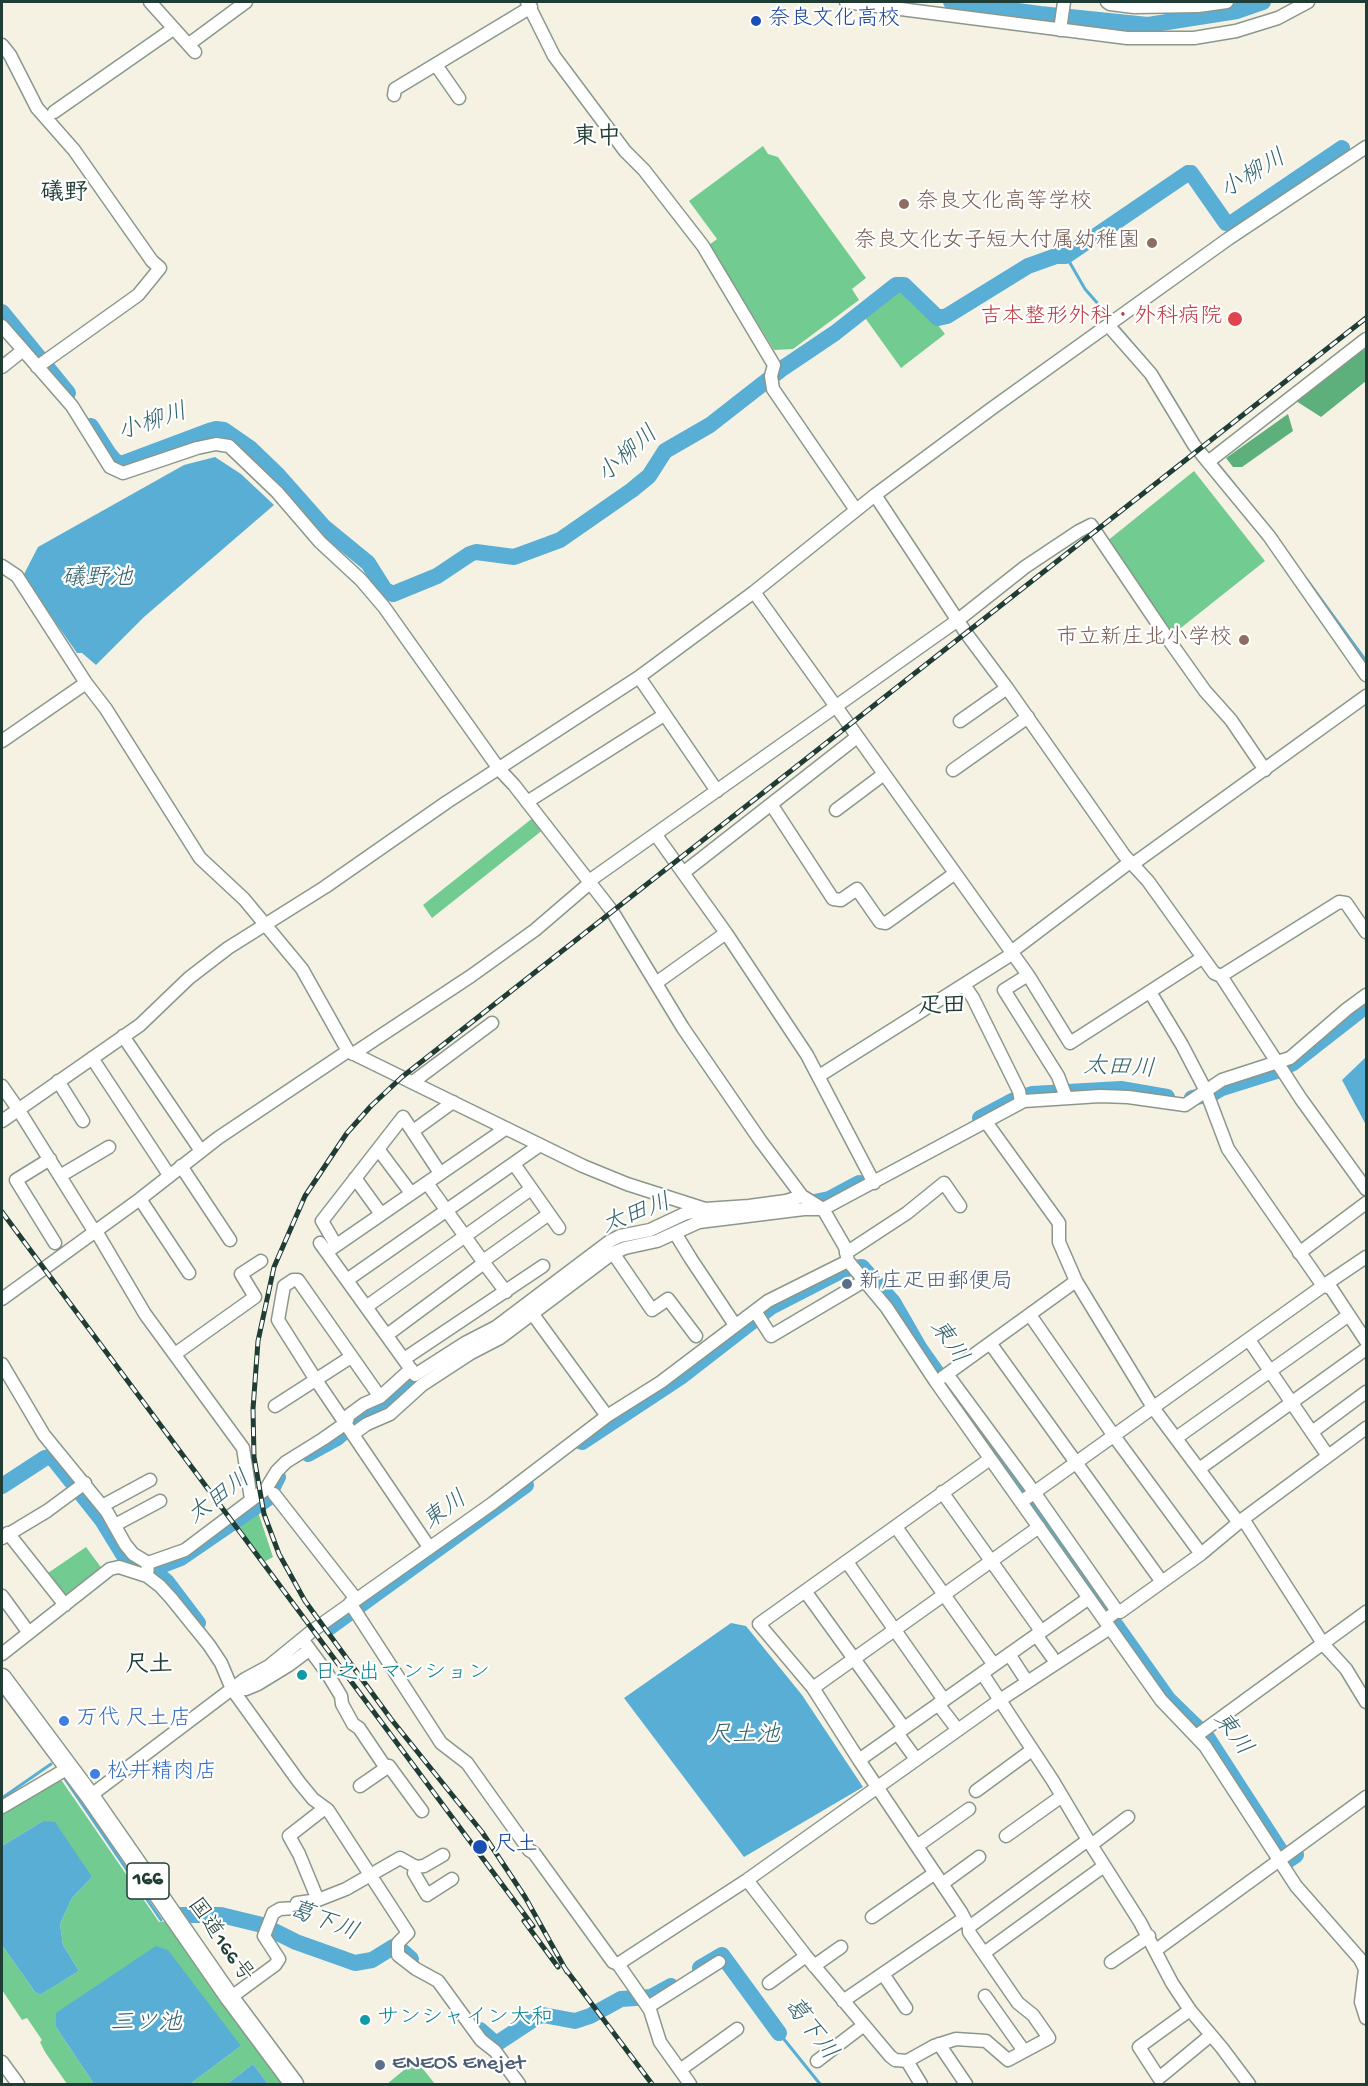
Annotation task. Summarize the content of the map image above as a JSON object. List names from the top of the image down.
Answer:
{
  "streets": {
    "highway": ["166", "国道166号"]
  },
  "districts": [
    "東中",
    "礒野",
    "疋田",
    "尺土"
  ],
  "water": [
    "小柳川",
    "礒野池",
    "太田川",
    "東川",
    "尺土池",
    "葛下川",
    "三ツ池"
  ],
  "places": [
    "奈良文化高校",
    "奈良文化高等学校",
    "奈良文化女子短大付属幼稚園",
    "吉本整形外科・外科病院",
    "市立新庄北小学校",
    "新庄疋田郵便局",
    "日之出マンション",
    "万代 尺土店",
    "松井精肉店",
    "尺土",
    "サンシャイン大和",
    "ENEOS Enejet"
  ]
}
